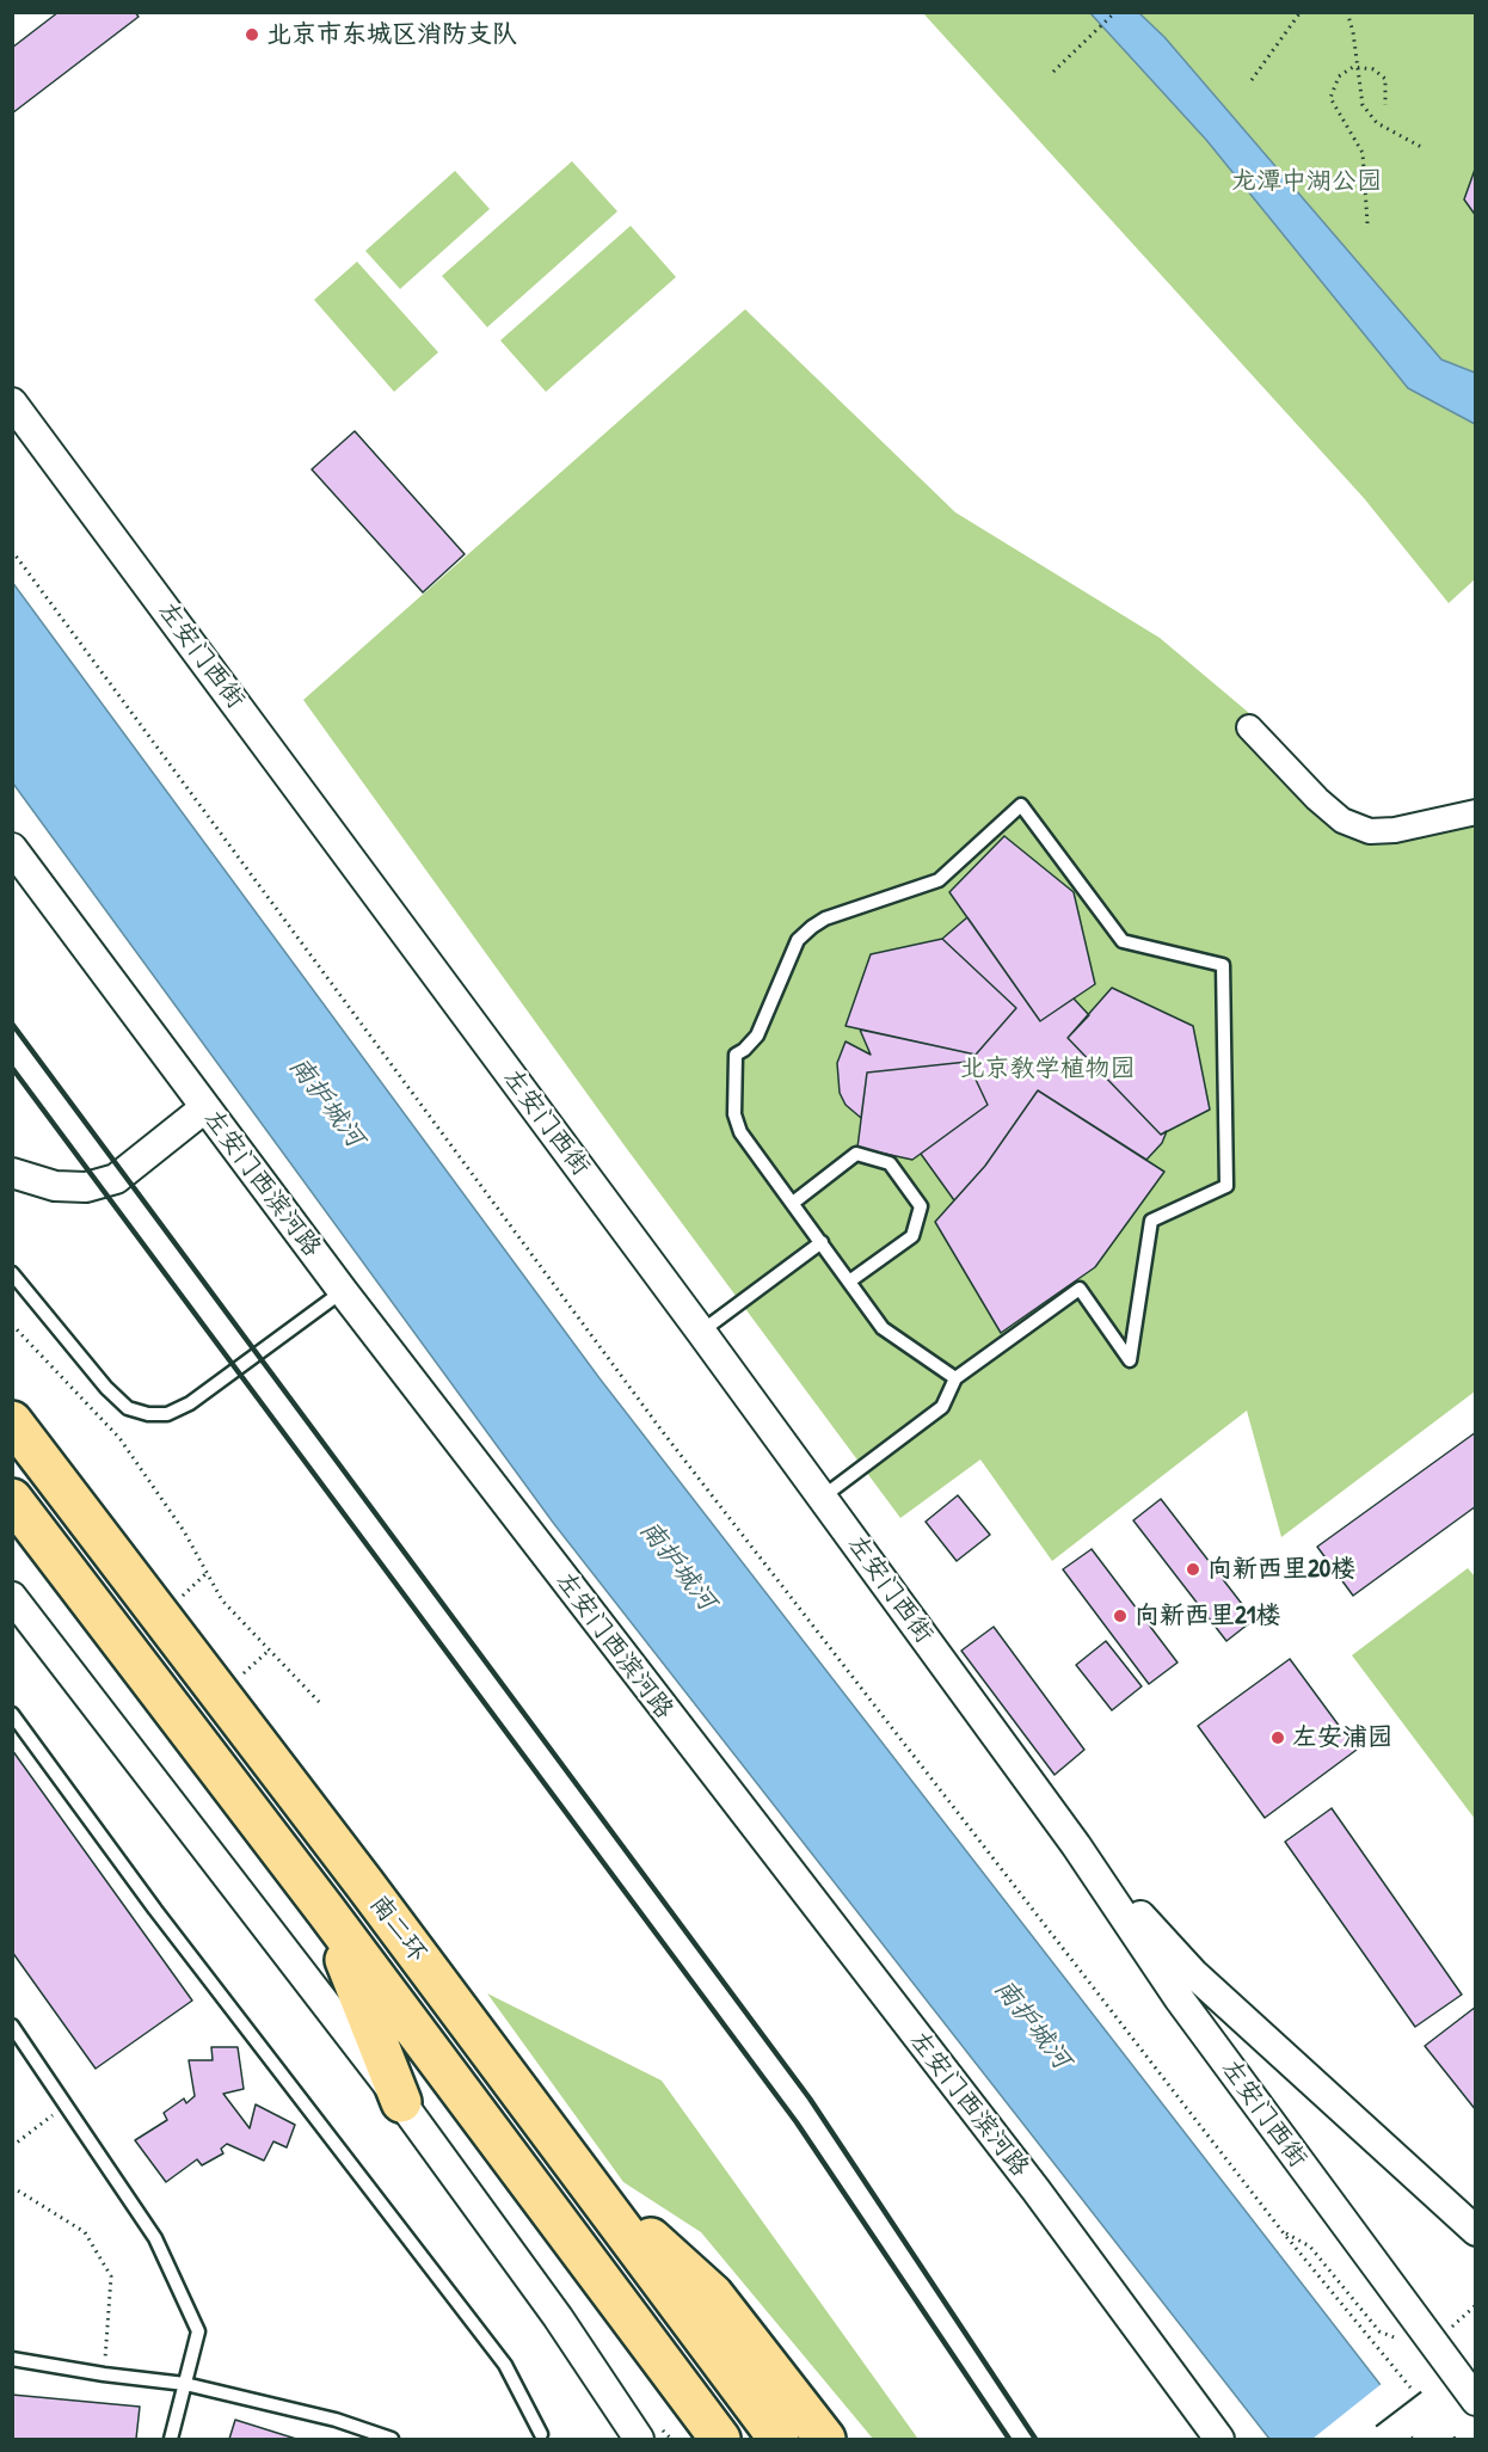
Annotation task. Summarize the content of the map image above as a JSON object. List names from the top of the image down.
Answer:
{
  "streets": {
    "highway": ["南二环"],
    "street": ["左安门西街", "左安门西滨河路"]
  },
  "water": ["南护城河"],
  "parks": ["龙潭中湖公园", "北京教学植物园"],
  "places": [
    "北京市东城区消防支队",
    "向新西里20楼",
    "向新西里21楼",
    "左安浦园"
  ]
}
